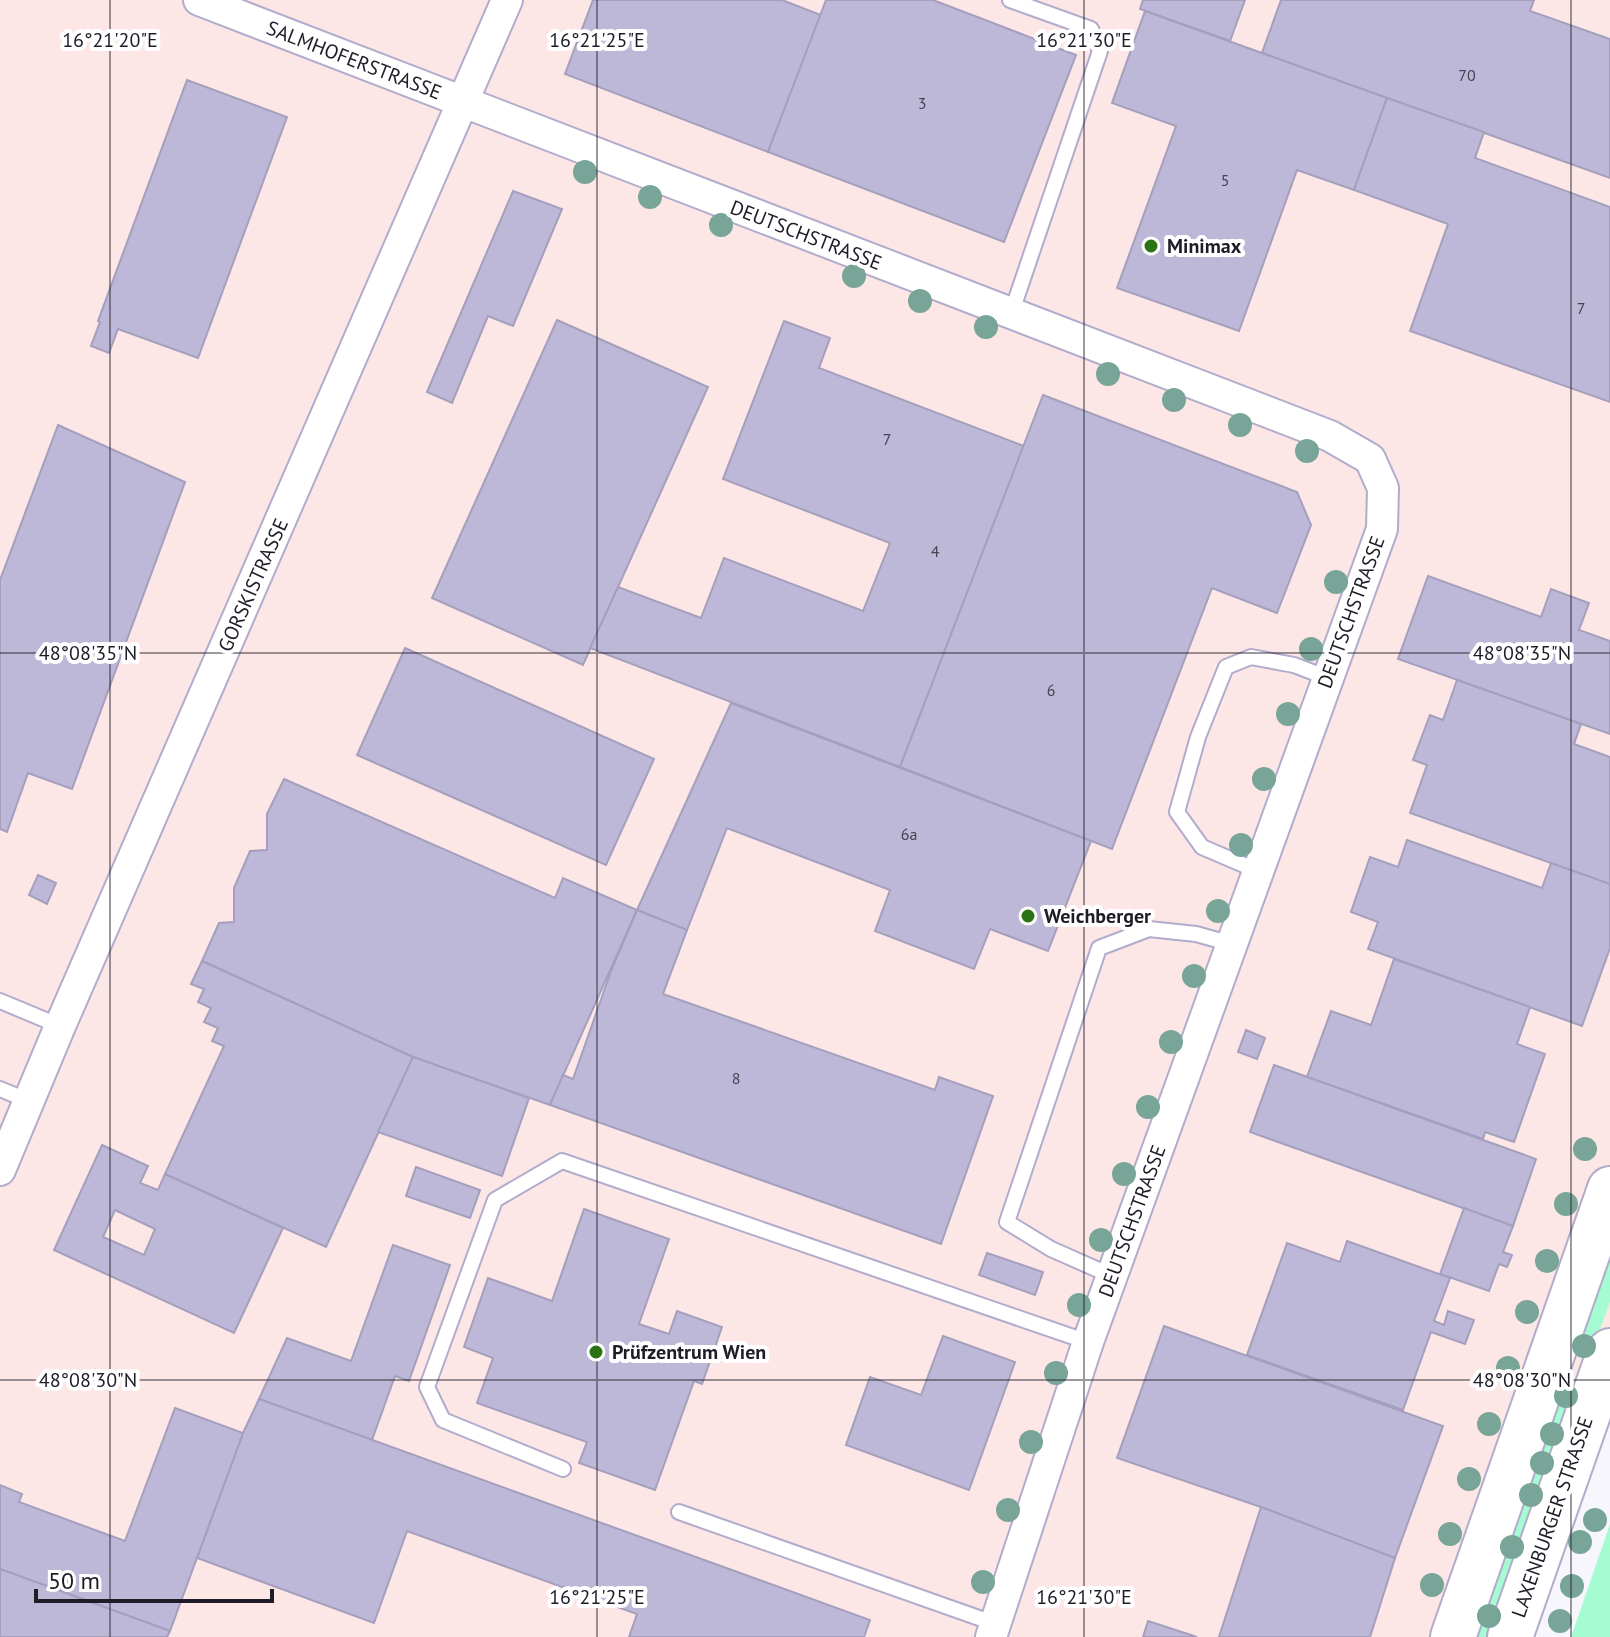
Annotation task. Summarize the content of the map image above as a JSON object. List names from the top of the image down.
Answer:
{
  "streets": {
    "main road": ["LAXENBURGER STRASSE"],
    "street": ["SALMHOFERSTRASSE", "DEUTSCHSTRASSE", "GORSKISTRASSE"]
  },
  "crossings": [
    ["SALMHOFERSTRASSE", "DEUTSCHSTRASSE"],
    ["SALMHOFERSTRASSE", "GORSKISTRASSE"],
    ["DEUTSCHSTRASSE", "GORSKISTRASSE"]
  ],
  "places": ["Minimax", "Weichberger", "Prüfzentrum Wien"],
  "house_numbers": [
    "70",
    "3",
    "5",
    "7",
    "7",
    "4",
    "6",
    "6a",
    "8"
  ],
  "scale_bar": "50 m",
  "coordinates": [
    "16°21'20\"E",
    "16°21'25\"E",
    "16°21'30\"E",
    "48°08'35\"N",
    "48°08'30\"N"
  ]
}
